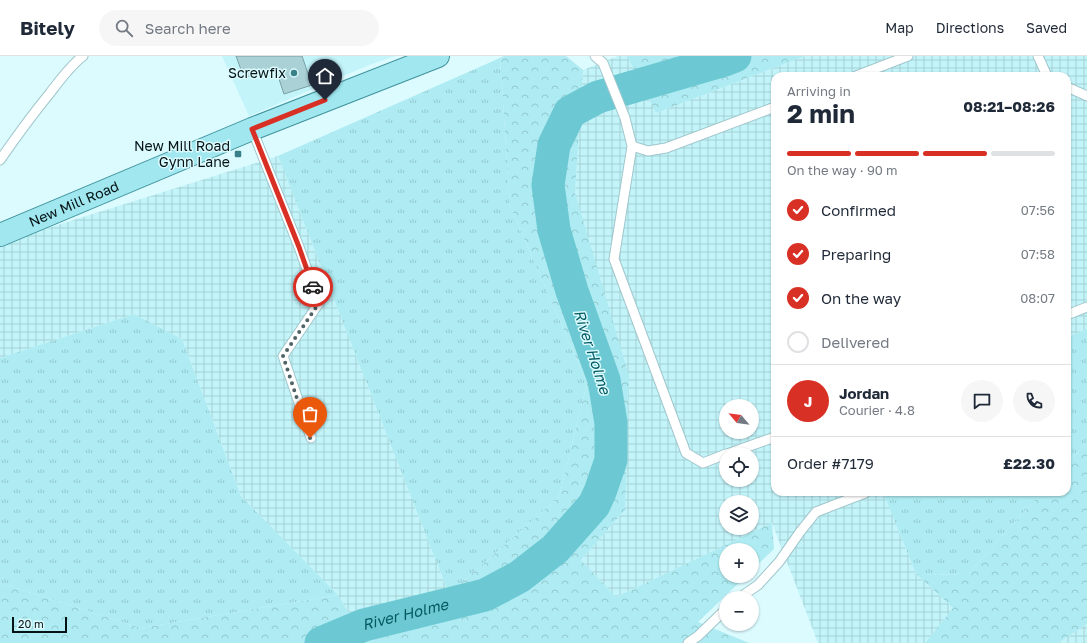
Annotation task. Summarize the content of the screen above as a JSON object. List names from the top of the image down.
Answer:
{
  "streets": {
    "main road": ["New Mill Road"]
  },
  "water": ["River Holme"],
  "places": {
    "other": ["Screwfix"],
    "transit": ["New Mill Road Gynn Lane"]
  },
  "scale_bar": "20 m",
  "north": "top left",
  "page": {
    "header": "Bitely",
    "search": "Search here",
    "nav": ["Map", "Directions", "Saved"],
    "heading": ["2 min", "Arriving in", "08:21–08:26"],
    "panel": [
      "Jordan",
      "Courier · 4.8",
      "Order #7179",
      "£22.30"
    ],
    "bar": "On the way · 90 m",
    "list": [
      ["Confirmed", "07:56"],
      ["Preparing", "07:58"],
      ["On the way", "08:07"],
      "Delivered"
    ],
    "round": "J",
    "map_buttons": ["+", "−"],
    "scale": "20 m"
  }
}
